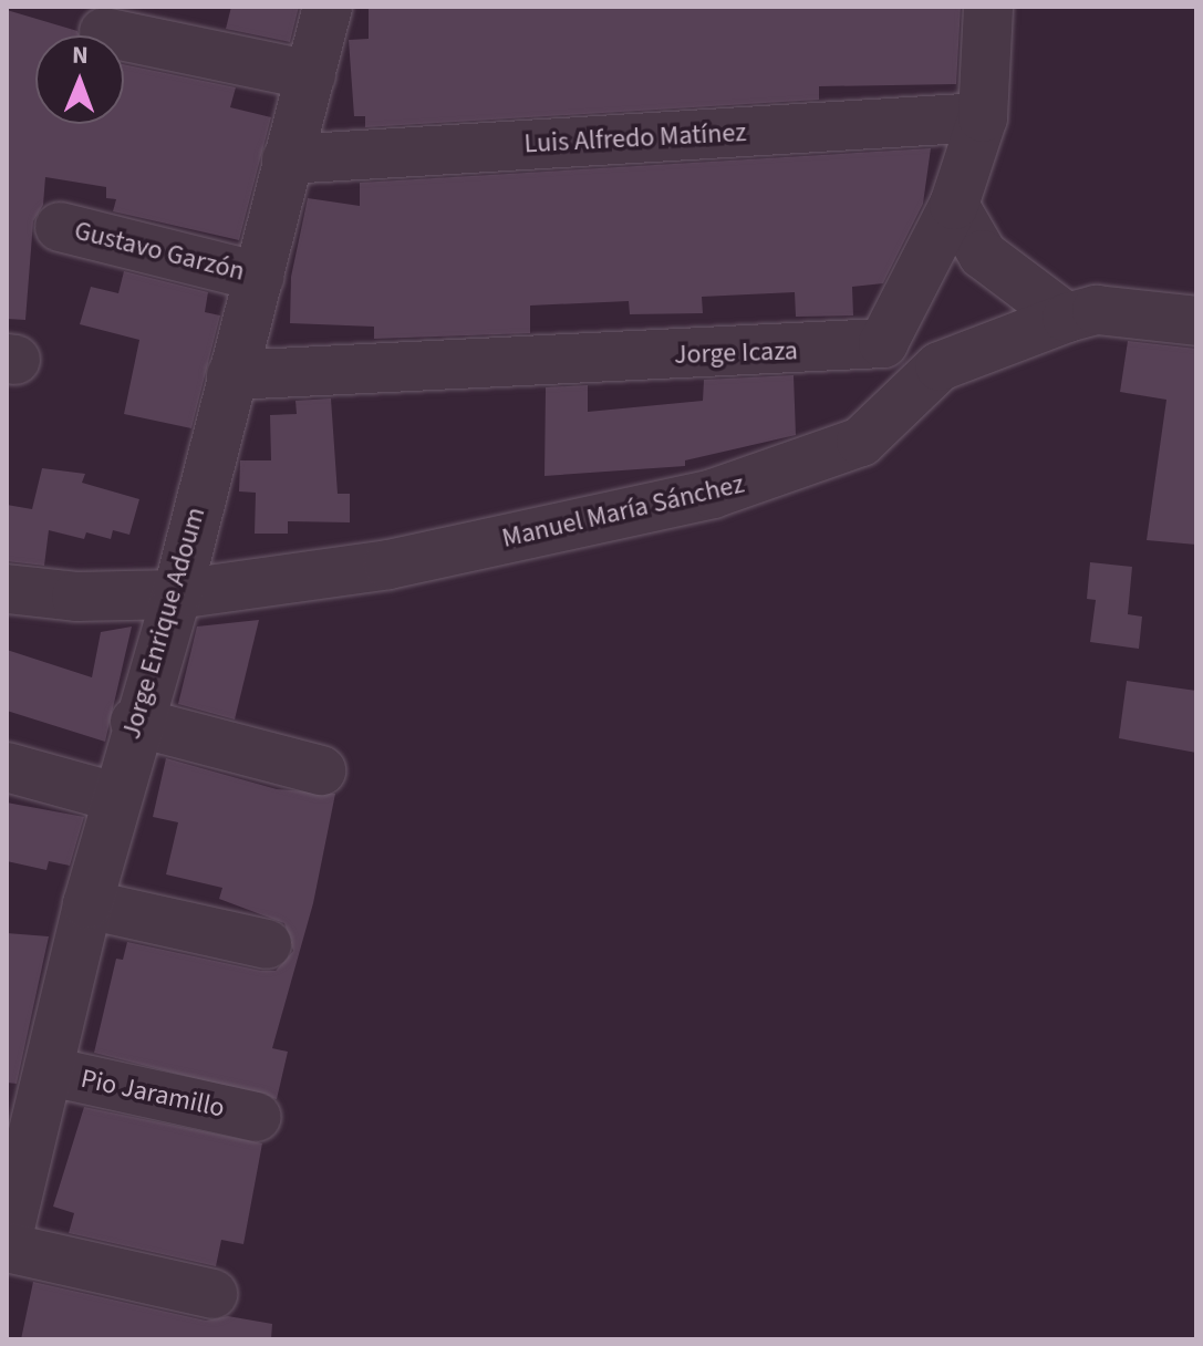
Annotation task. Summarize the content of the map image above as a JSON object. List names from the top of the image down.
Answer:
{
  "streets": {
    "street": [
      "Luis Alfredo Matínez",
      "Gustavo Garzón",
      "Jorge Icaza",
      "Manuel María Sánchez",
      "Jorge Enrique Adoum",
      "Pio Jaramillo"
    ]
  },
  "crossings": [
    ["Luis Alfredo Matínez", "Jorge Enrique Adoum"],
    ["Gustavo Garzón", "Jorge Enrique Adoum"],
    ["Jorge Icaza", "Jorge Enrique Adoum"],
    ["Manuel María Sánchez", "Jorge Enrique Adoum"],
    ["Jorge Enrique Adoum", "Pio Jaramillo"]
  ],
  "north": "top"
}
